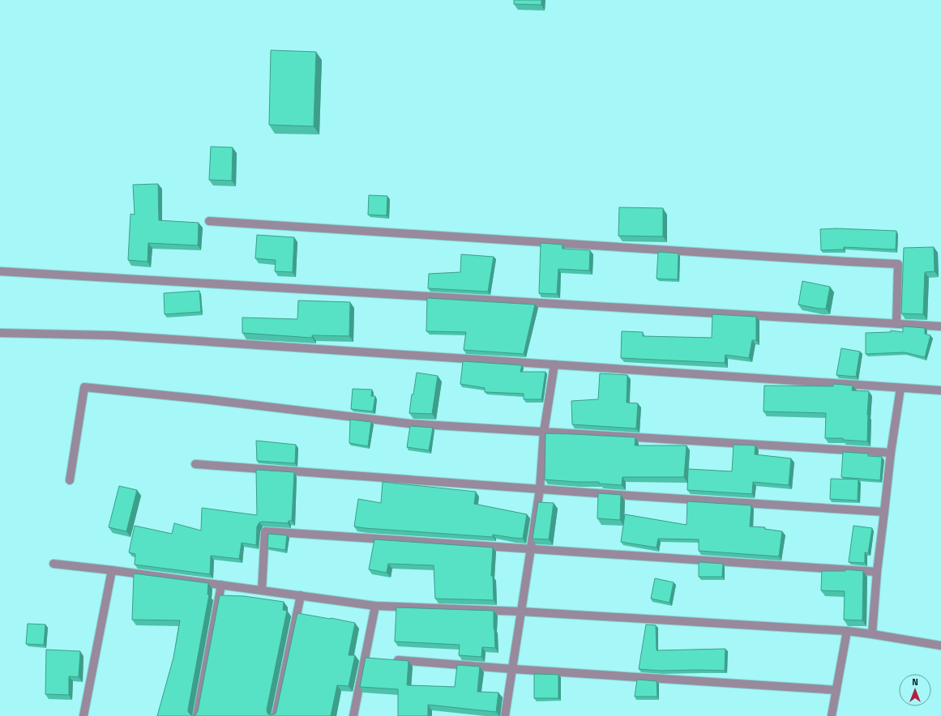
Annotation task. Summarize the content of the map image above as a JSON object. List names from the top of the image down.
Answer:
{
  "north": "top"
}
